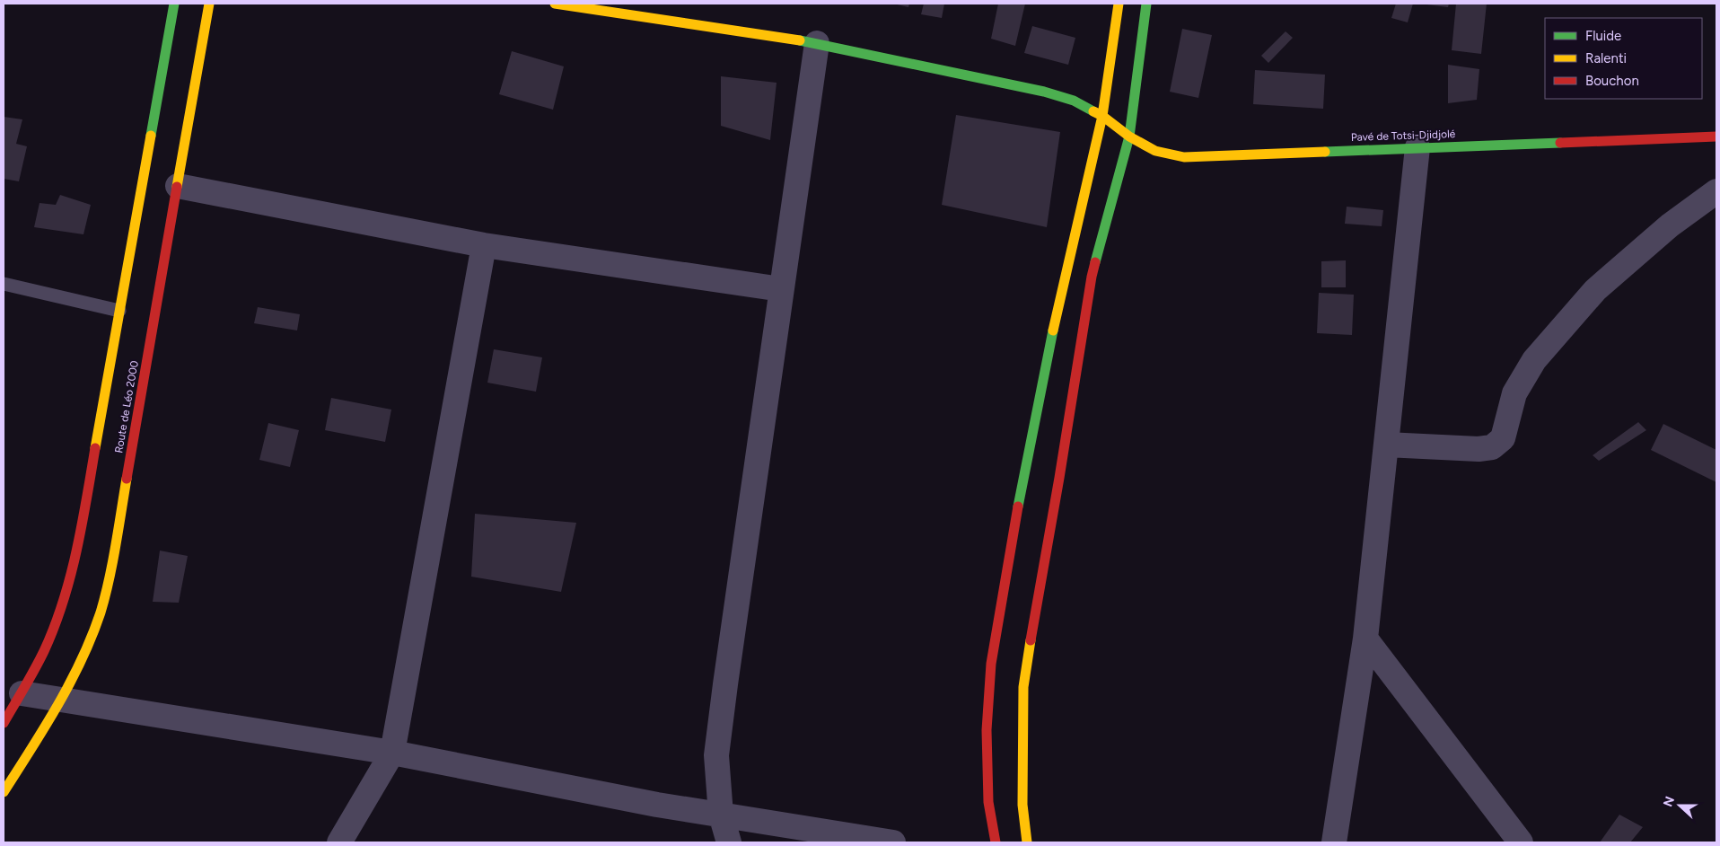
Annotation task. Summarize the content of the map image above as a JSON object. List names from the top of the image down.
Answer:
{
  "streets": {
    "street": ["Pavé de Totsi-Djidjolé", "Route de Léo 2000"]
  },
  "legend": ["Fluide", "Ralenti", "Bouchon"],
  "north": "left"
}
